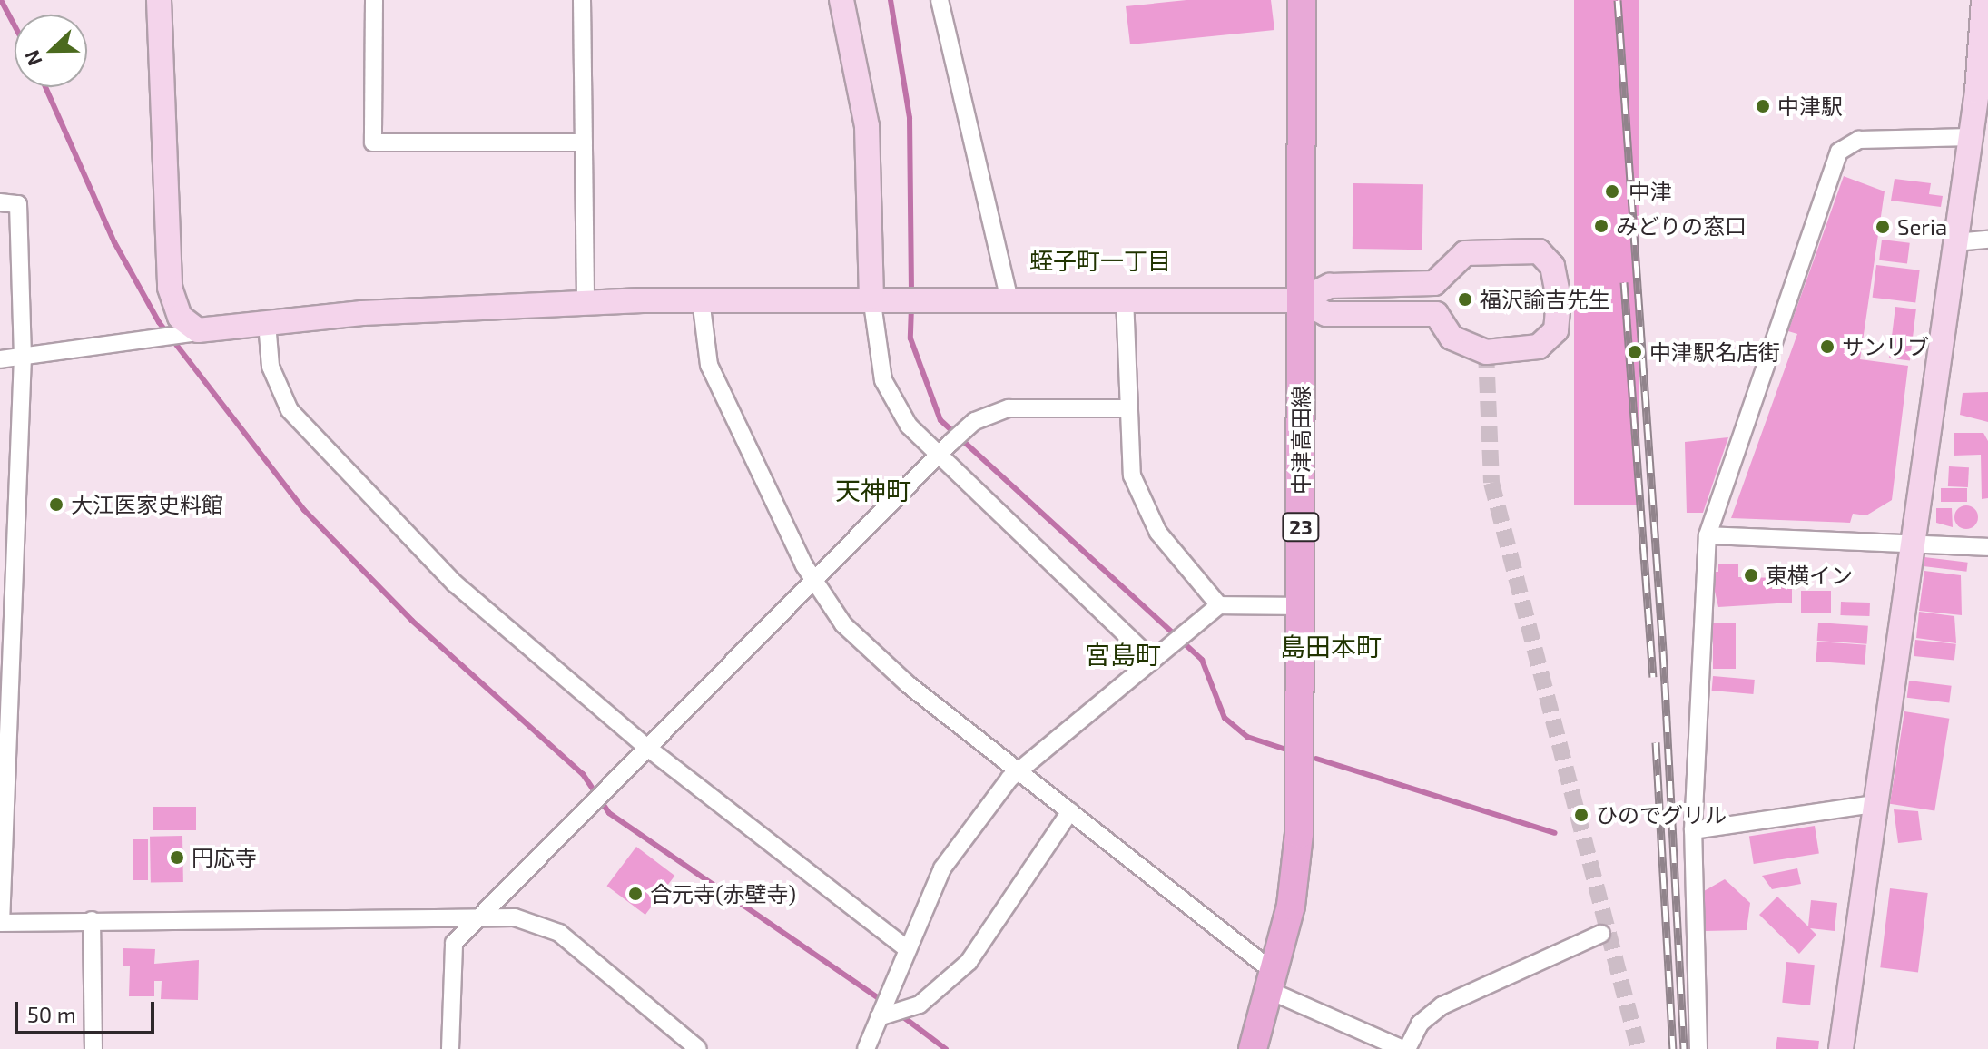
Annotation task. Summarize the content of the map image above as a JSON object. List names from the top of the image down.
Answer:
{
  "streets": {
    "main road": ["中津高田線", "23"]
  },
  "districts": [
    "蛭子町一丁目",
    "天神町",
    "島田本町",
    "宮島町"
  ],
  "places": [
    "中津駅",
    "中津",
    "みどりの窓口",
    "Seria",
    "福沢諭吉先生",
    "サンリブ",
    "中津駅名店街",
    "大江医家史料館",
    "東横イン",
    "ひのでグリル",
    "円応寺",
    "合元寺(赤壁寺)"
  ],
  "scale_bar": "50 m",
  "north": "left"
}
